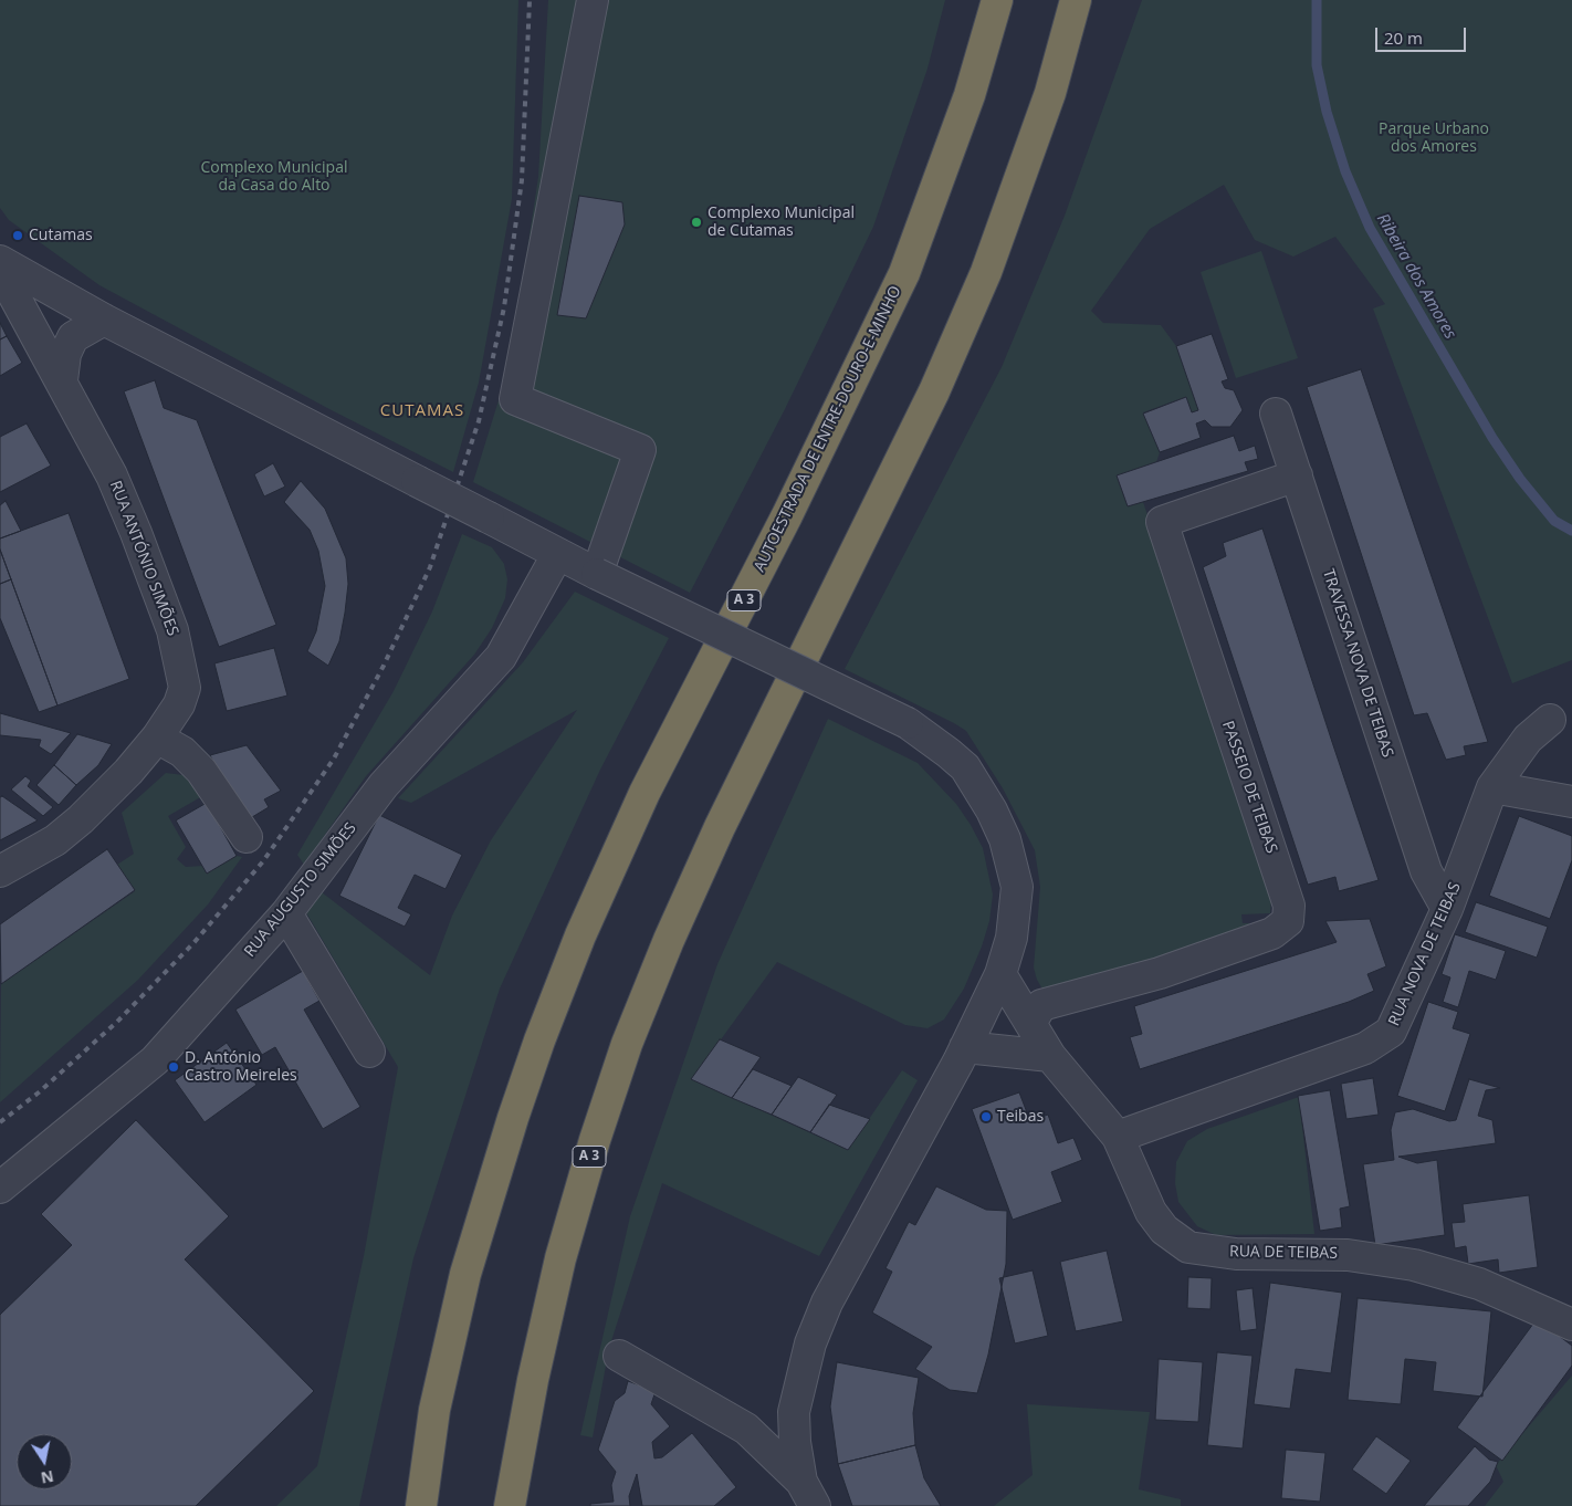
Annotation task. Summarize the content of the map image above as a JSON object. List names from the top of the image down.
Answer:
{
  "streets": {
    "highway": ["AUTOESTRADA DE ENTRE-DOURO-E-MINHO", "A 3"],
    "street": [
      "RUA ANTÓNIO SIMÕES",
      "TRAVESSA NOVA DE TEIBAS",
      "PASSEIO DE TEIBAS",
      "RUA AUGUSTO SIMÕES",
      "RUA NOVA DE TEIBAS",
      "RUA DE TEIBAS"
    ]
  },
  "crossings": [
    ["TRAVESSA NOVA DE TEIBAS", "PASSEIO DE TEIBAS"],
    ["TRAVESSA NOVA DE TEIBAS", "RUA NOVA DE TEIBAS"],
    ["PASSEIO DE TEIBAS", "RUA DE TEIBAS"],
    ["RUA NOVA DE TEIBAS", "RUA DE TEIBAS"]
  ],
  "districts": ["CUTAMAS"],
  "water": ["Ribeira dos Amores"],
  "parks": ["Parque Urbano dos Amores", "Complexo Municipal da Casa do Alto"],
  "places": [
    "Complexo Municipal de Cutamas",
    "Cutamas",
    "D. António Castro Meireles",
    "Teibas"
  ],
  "scale_bar": "20 m",
  "north": "bottom"
}
